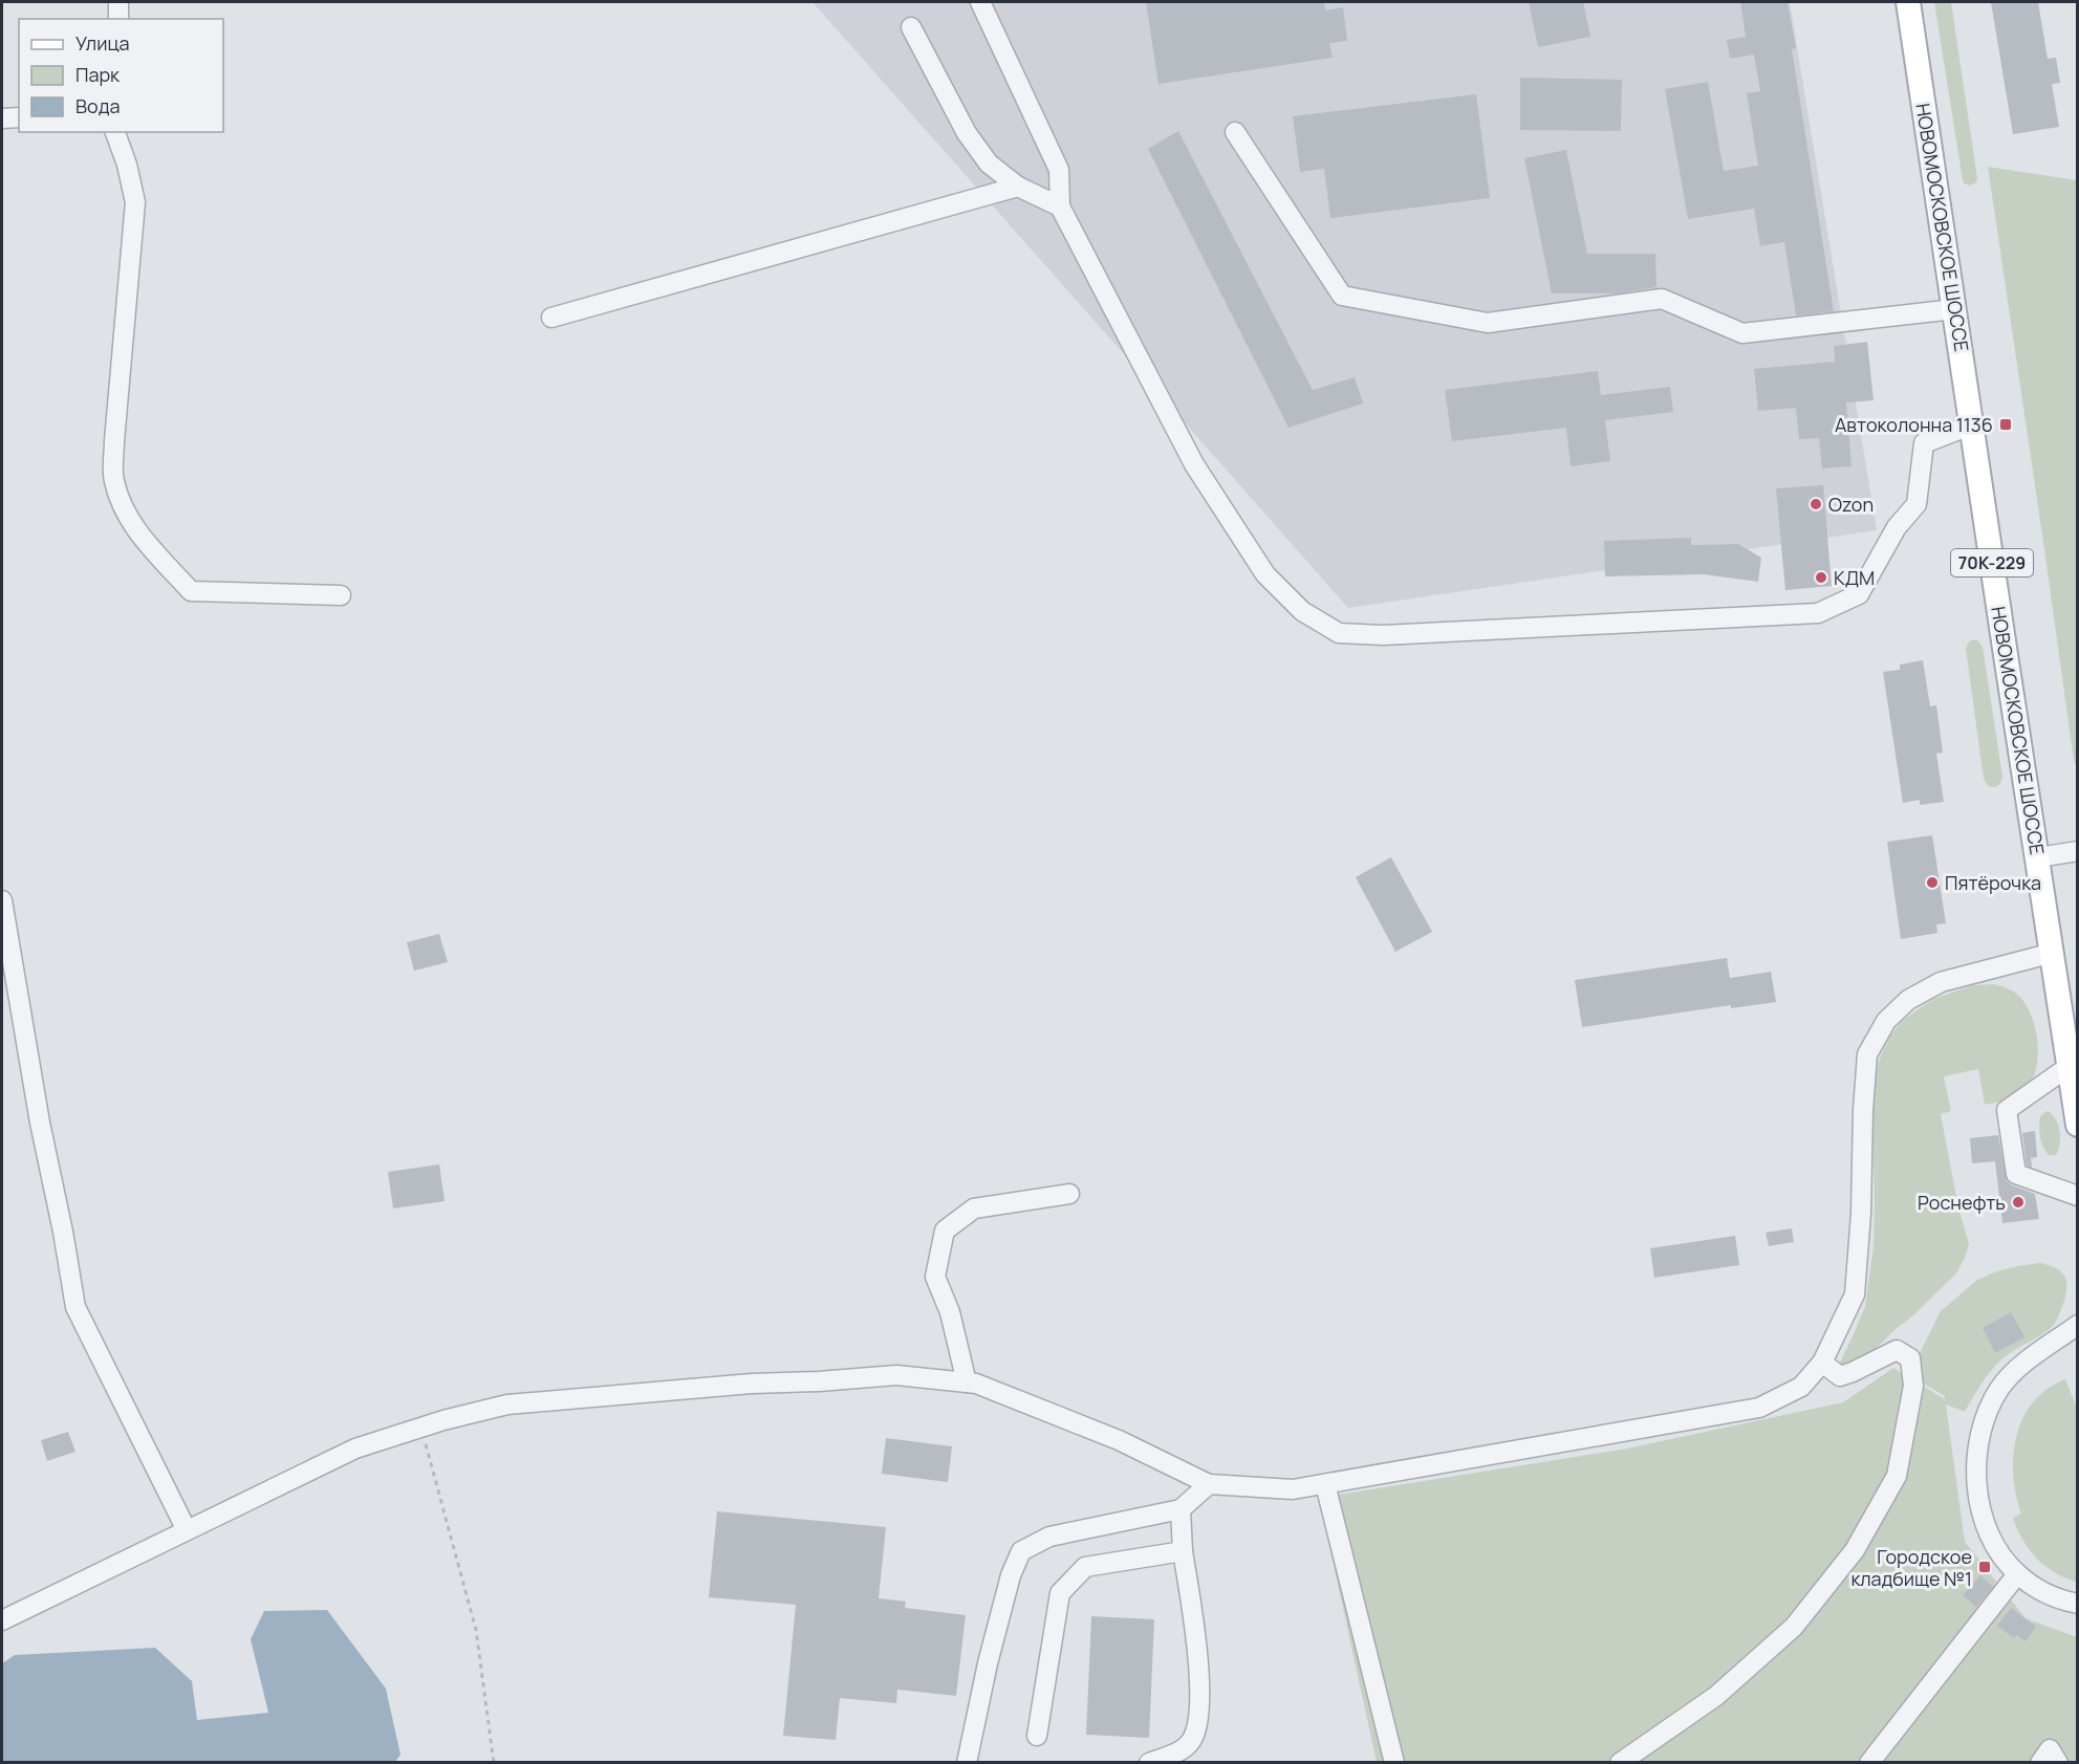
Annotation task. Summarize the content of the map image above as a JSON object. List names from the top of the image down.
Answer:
{
  "streets": {
    "main road": ["НОВОМОСКОВСКОЕ ШОССЕ", "70К-229"]
  },
  "places": {
    "transit": ["Автоколонна 1136", "Городское кладбище №1"],
    "other": [
      "Ozon",
      "КДМ",
      "Пятёрочка",
      "Роснефть"
    ]
  },
  "legend": ["Улица", "Парк", "Вода"]
}
